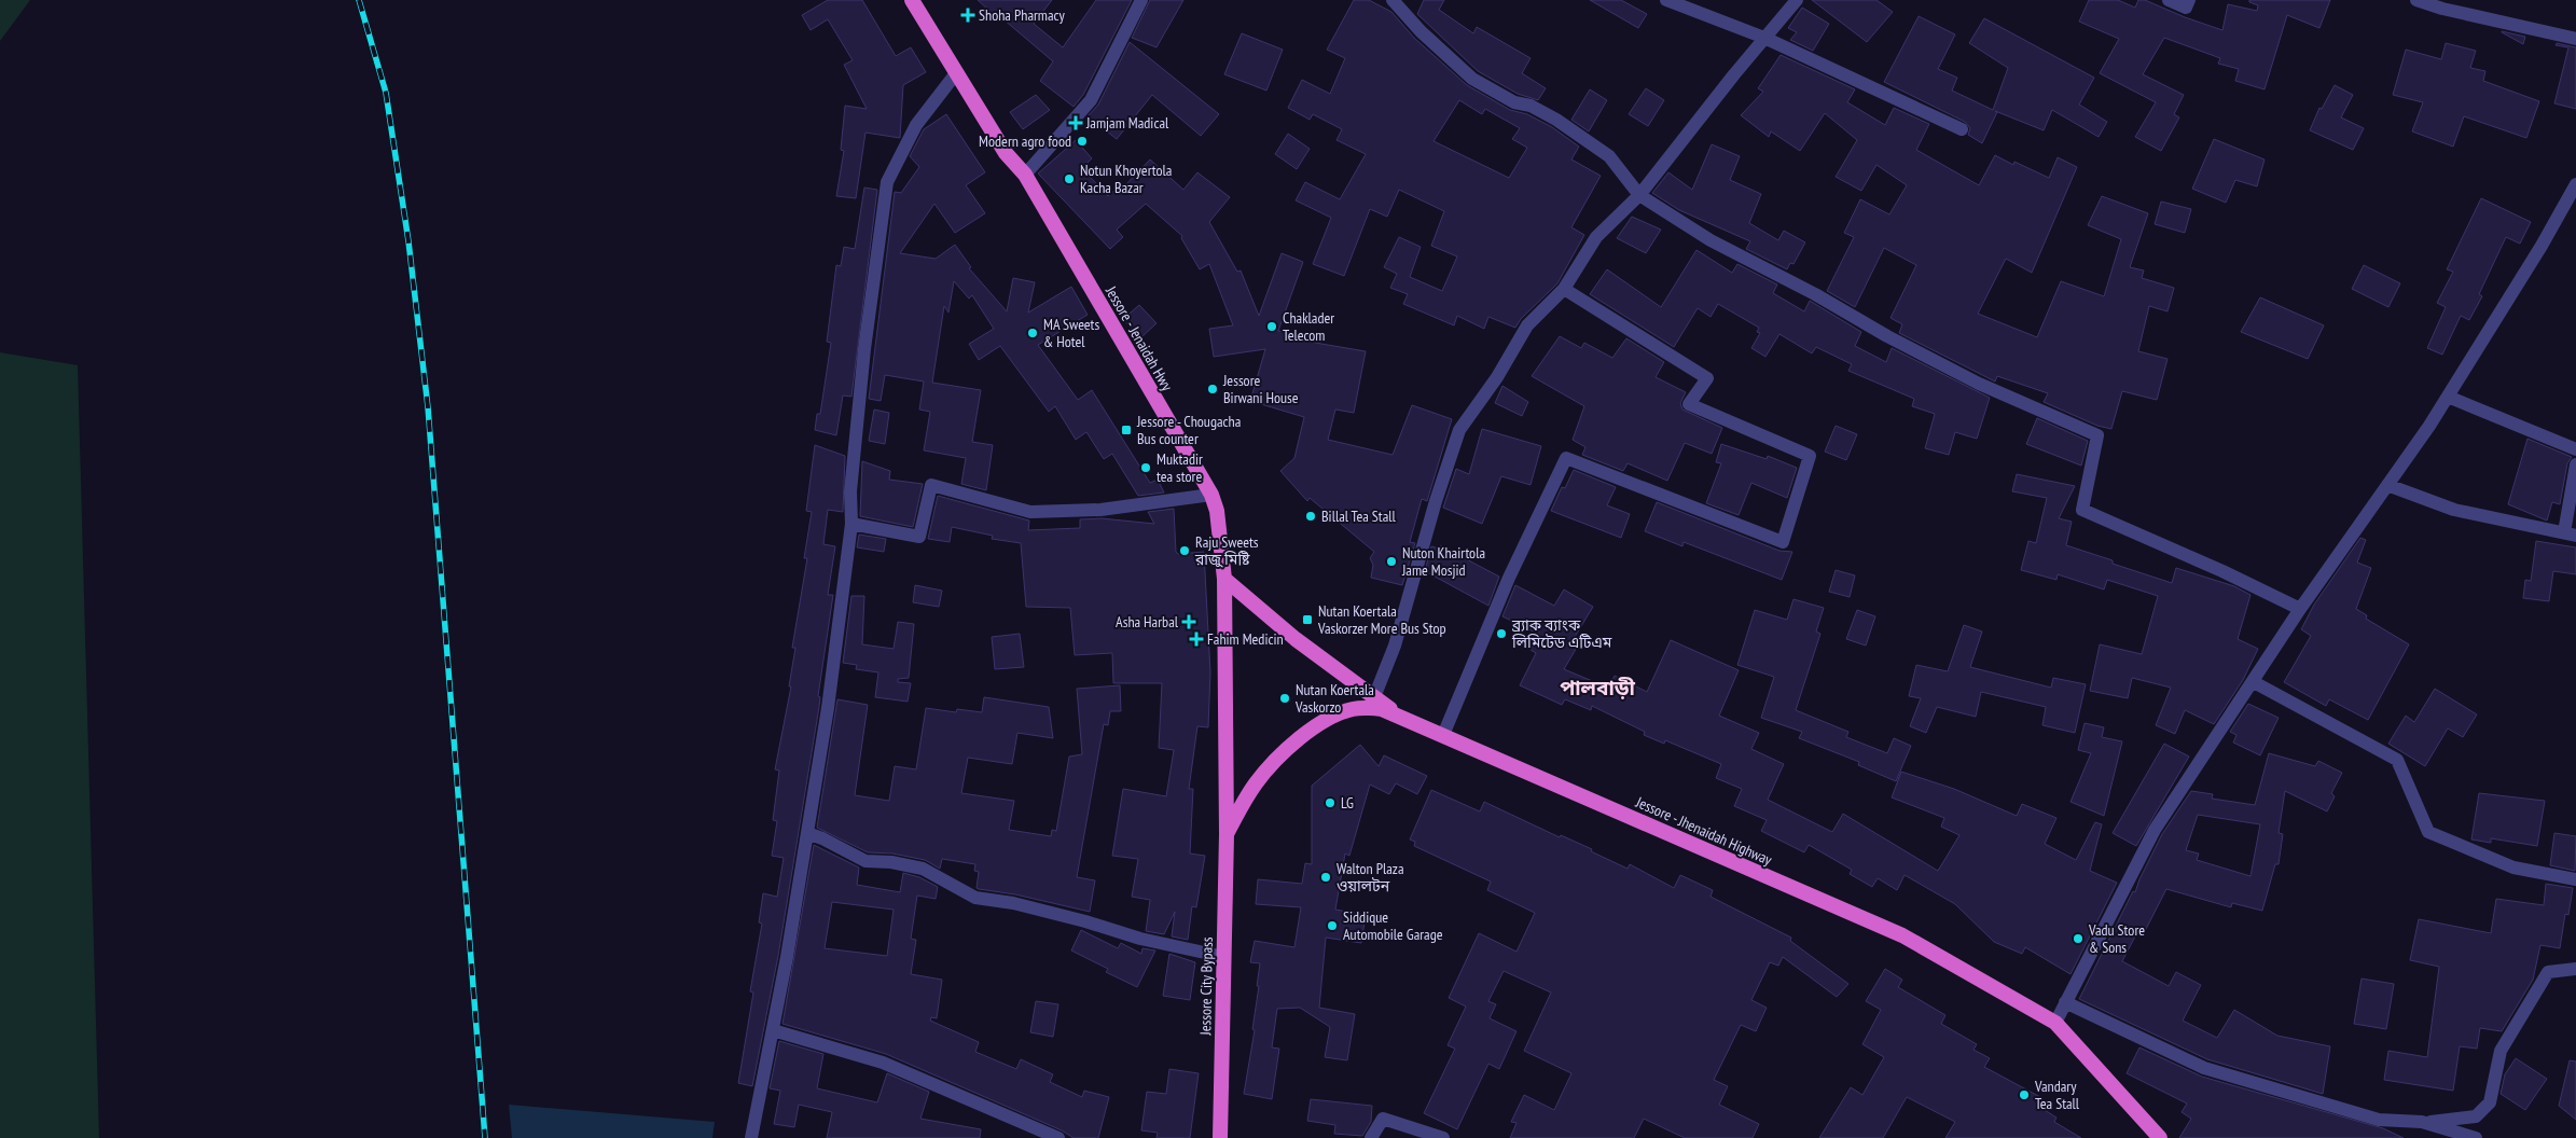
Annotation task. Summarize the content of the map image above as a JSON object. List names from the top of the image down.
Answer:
{
  "streets": {
    "highway": ["Jessore - Jenaidah Hwy", "Jessore - Jhenaidah Highway", "Jessore City Bypass"]
  },
  "crossings": [
    ["Jessore - Jenaidah Hwy", "Jessore City Bypass"],
    ["Jessore - Jhenaidah Highway", "Jessore City Bypass"]
  ],
  "districts": ["পালবাড়ী"],
  "places": {
    "health": [
      "Shoha Pharmacy",
      "Jamjam Madical",
      "Asha Harbal",
      "Fahim Medicin"
    ],
    "other": [
      "Modern agro food",
      "Notun Khoyertola Kacha Bazar",
      "Chaklader Telecom",
      "MA Sweets & Hotel",
      "Jessore Birwani House",
      "Muktadir tea store",
      "Billal Tea Stall",
      "Raju Sweets রাজু মিষ্টি",
      "Nuton Khairtola Jame Mosjid",
      "ব্র্যাক ব্যাংক লিমিটেড এটিএম",
      "Nutan Koertala Vaskorzo",
      "LG",
      "Walton Plaza ওয়ালটন",
      "Siddique Automobile Garage",
      "Vadu Store & Sons",
      "Vandary Tea Stall"
    ],
    "transit": ["Jessore - Chougacha Bus counter", "Nutan Koertala Vaskorzer More Bus Stop"]
  }
}
